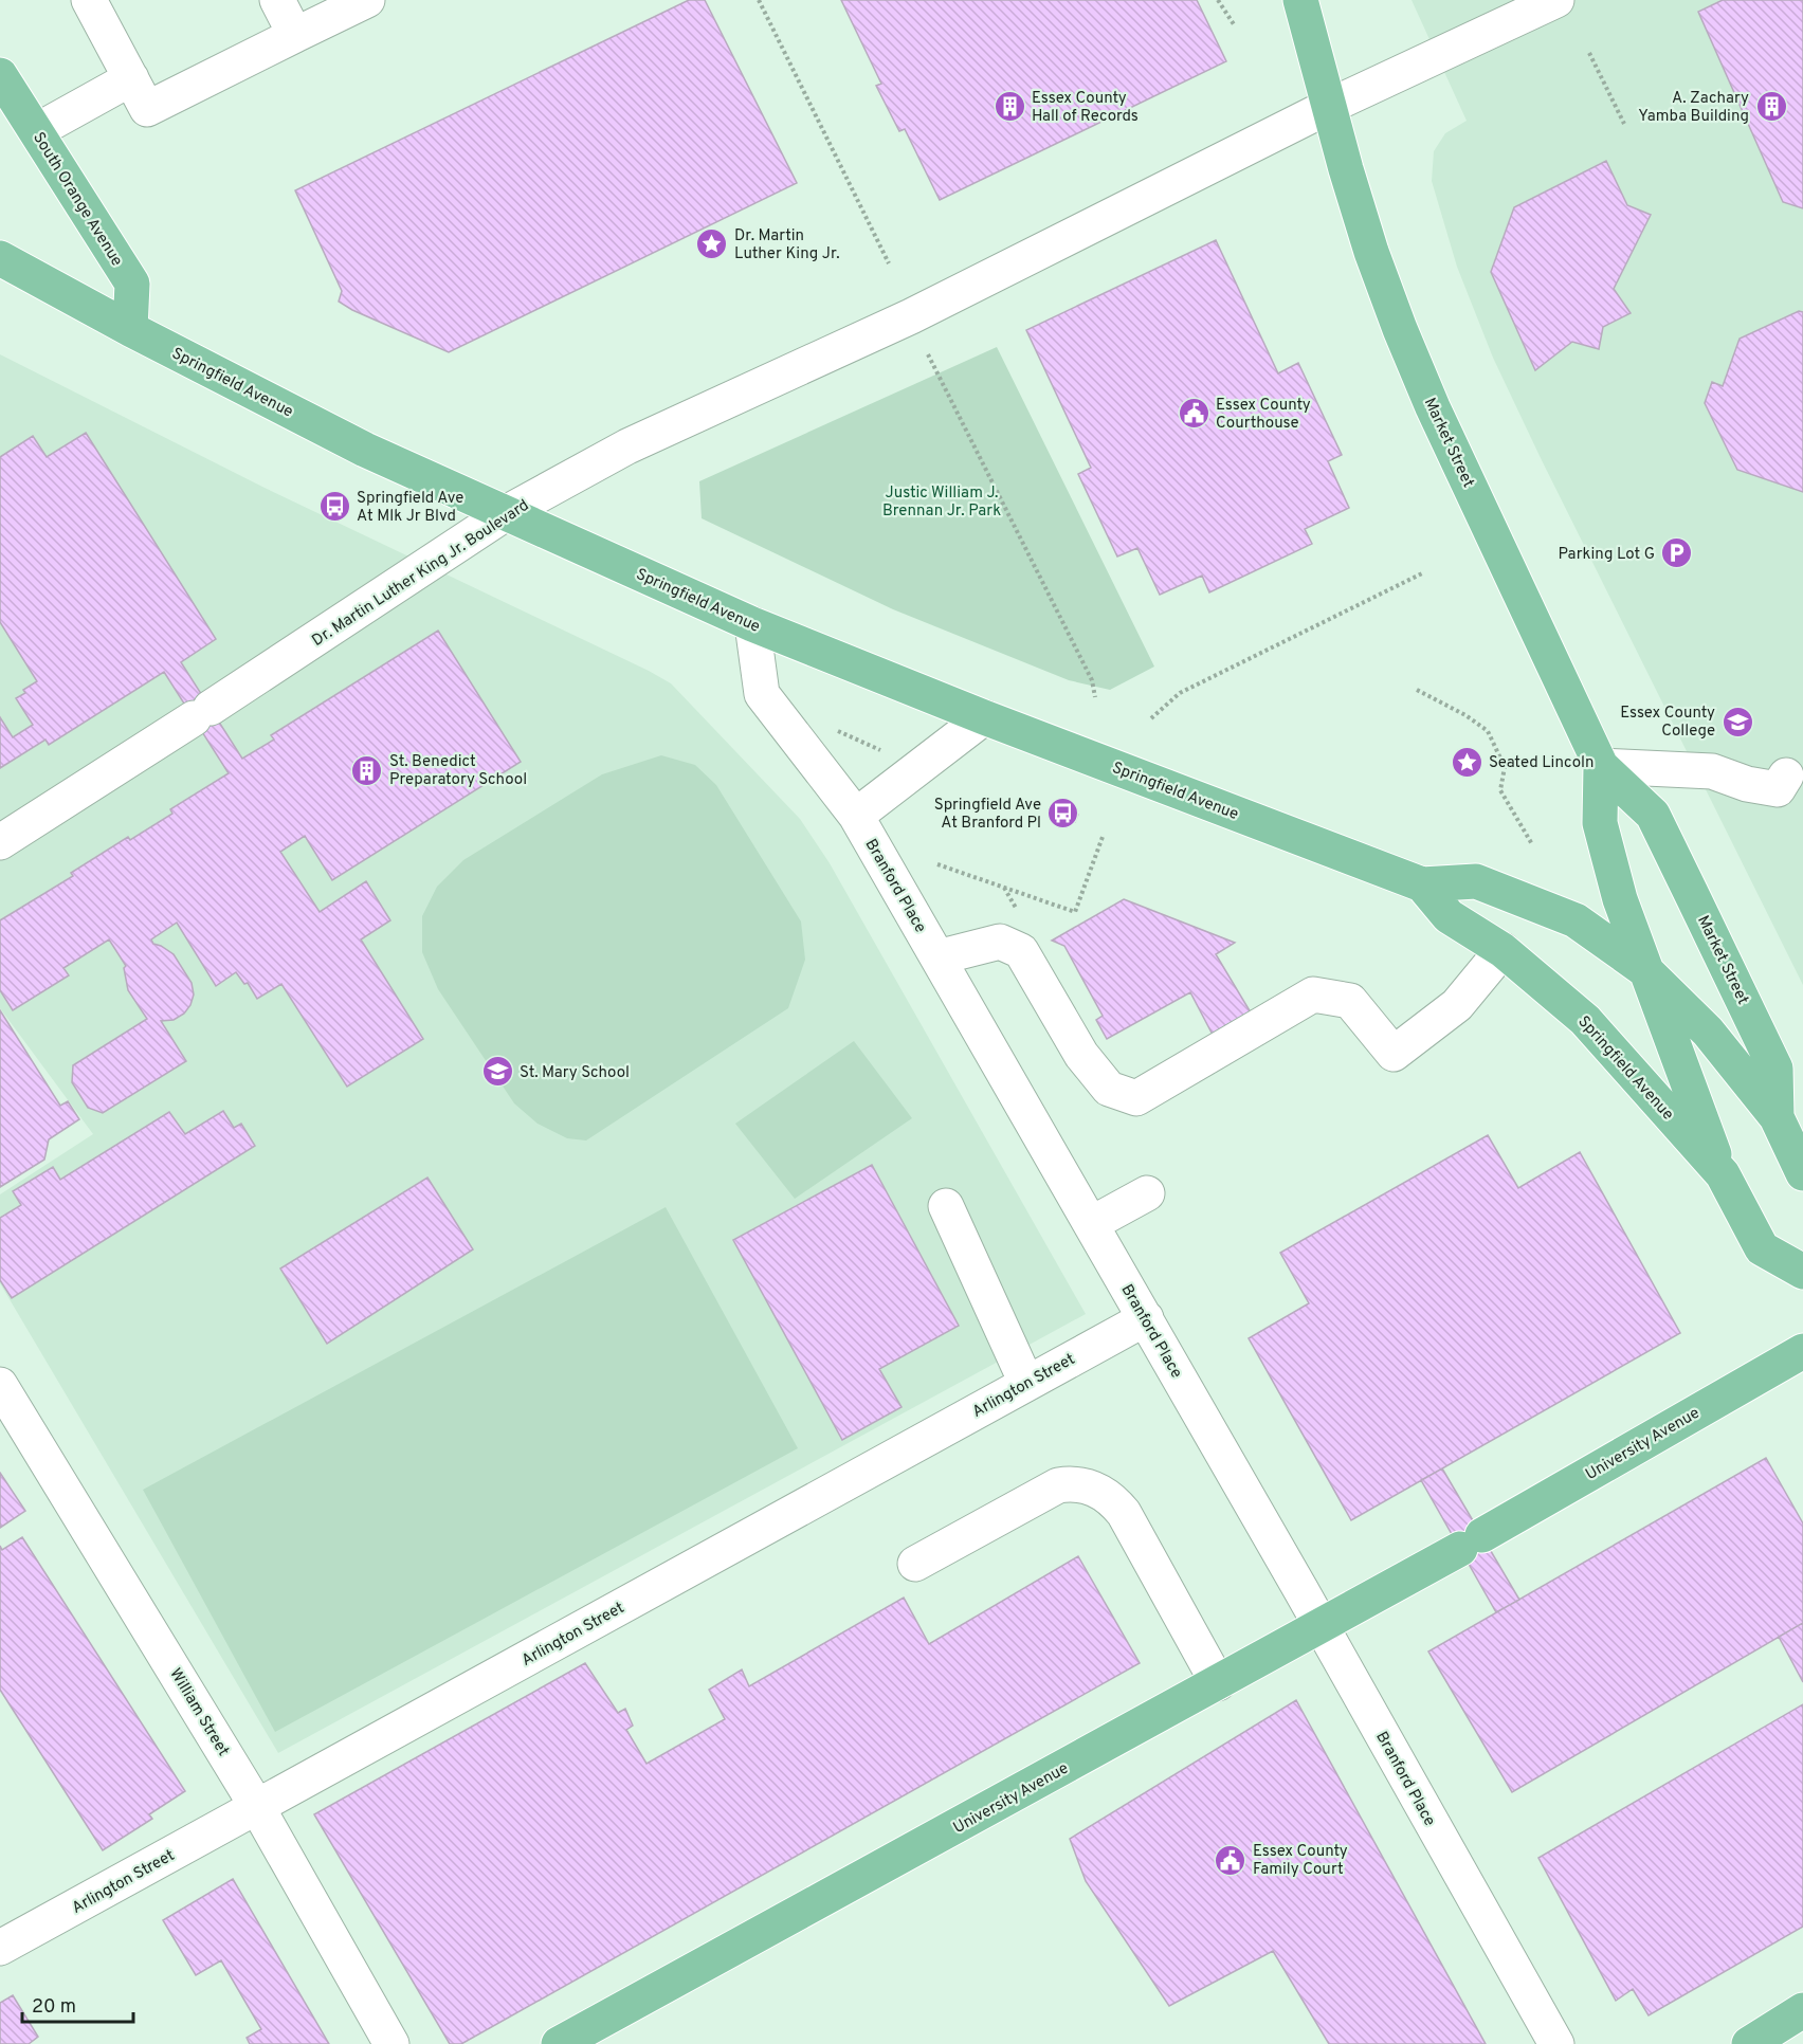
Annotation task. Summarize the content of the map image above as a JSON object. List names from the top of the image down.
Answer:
{
  "streets": {
    "main road": [
      "South Orange Avenue",
      "Springfield Avenue",
      "Market Street",
      "University Avenue"
    ],
    "street": [
      "Dr. Martin Luther King Jr. Boulevard",
      "Branford Place",
      "Arlington Street",
      "William Street"
    ]
  },
  "crossings": [
    ["South Orange Avenue", "Springfield Avenue"],
    ["Springfield Avenue", "Market Street"],
    ["Springfield Avenue", "Dr. Martin Luther King Jr. Boulevard"],
    ["Springfield Avenue", "Branford Place"],
    ["Market Street", "Dr. Martin Luther King Jr. Boulevard"],
    ["Branford Place", "Arlington Street"],
    ["Branford Place", "University Avenue"],
    ["Arlington Street", "William Street"]
  ],
  "parks": ["Justic William J. Brennan Jr. Park"],
  "places": {
    "building": ["Essex County Hall of Records", "A. Zachary Yamba Building", "St. Benedict Preparatory School"],
    "place": ["Dr. Martin Luther King Jr.", "Seated Lincoln"],
    "public building": ["Essex County Courthouse", "Essex County Family Court"],
    "bus stop": ["Springfield Ave At Mlk Jr Blvd", "Springfield Ave At Branford Pl"],
    "parking": ["Parking Lot G"],
    "school or university": ["Essex County College", "St. Mary School"]
  },
  "scale_bar": "20 m"
}
